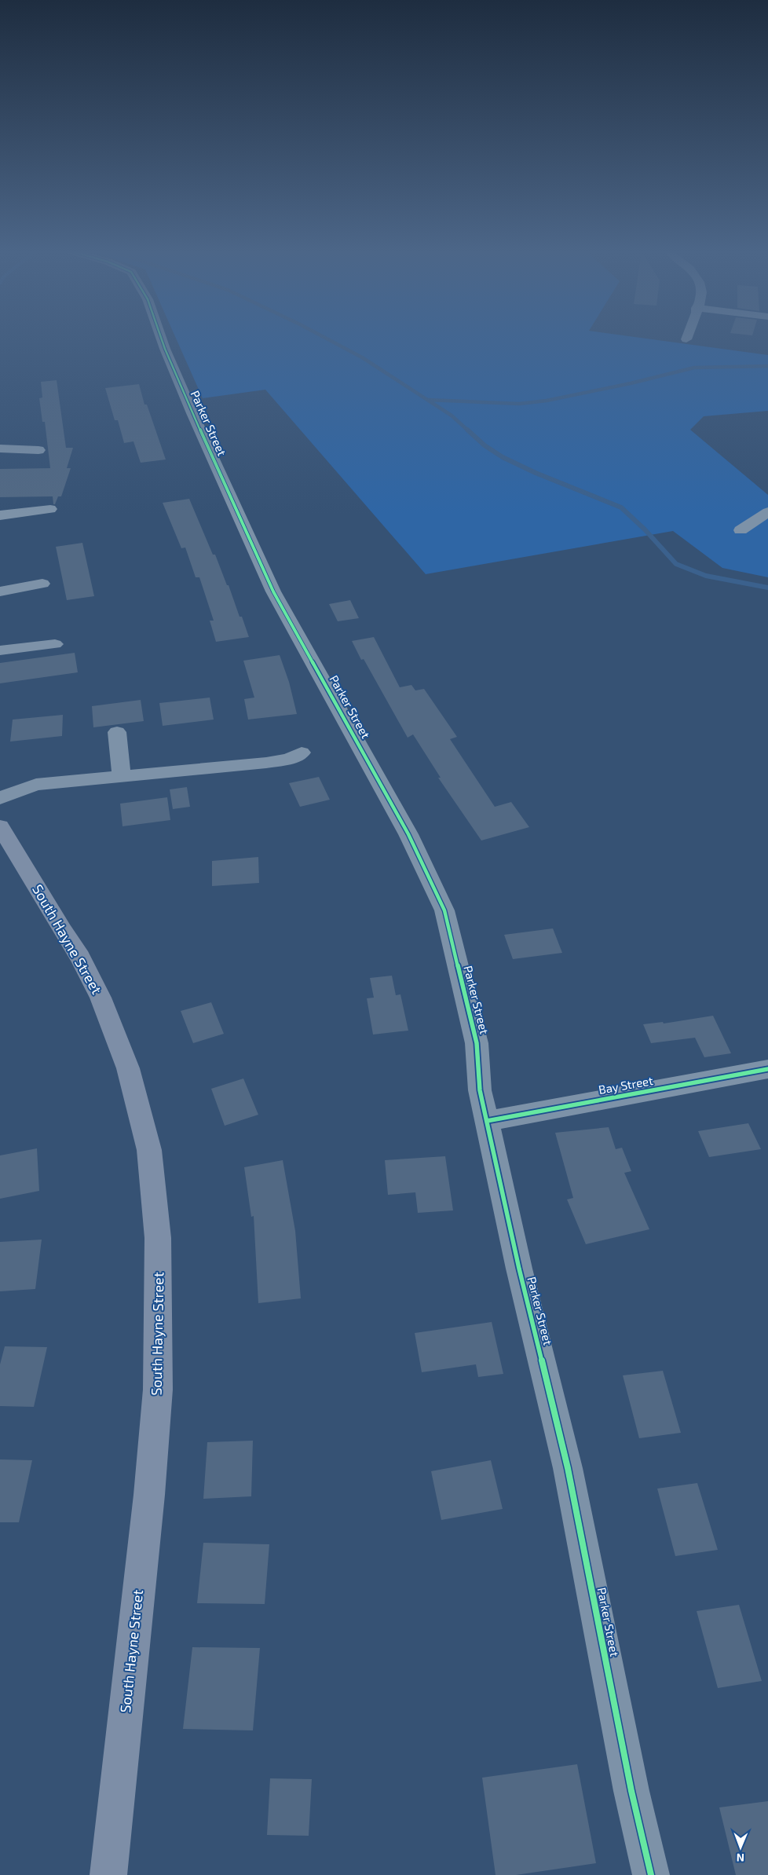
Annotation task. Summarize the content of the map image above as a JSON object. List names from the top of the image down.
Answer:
{
  "streets": {
    "main road": ["South Hayne Street"],
    "street": ["Parker Street", "Bay Street"]
  },
  "crossings": [
    ["Parker Street", "Bay Street"]
  ],
  "north": "bottom"
}
